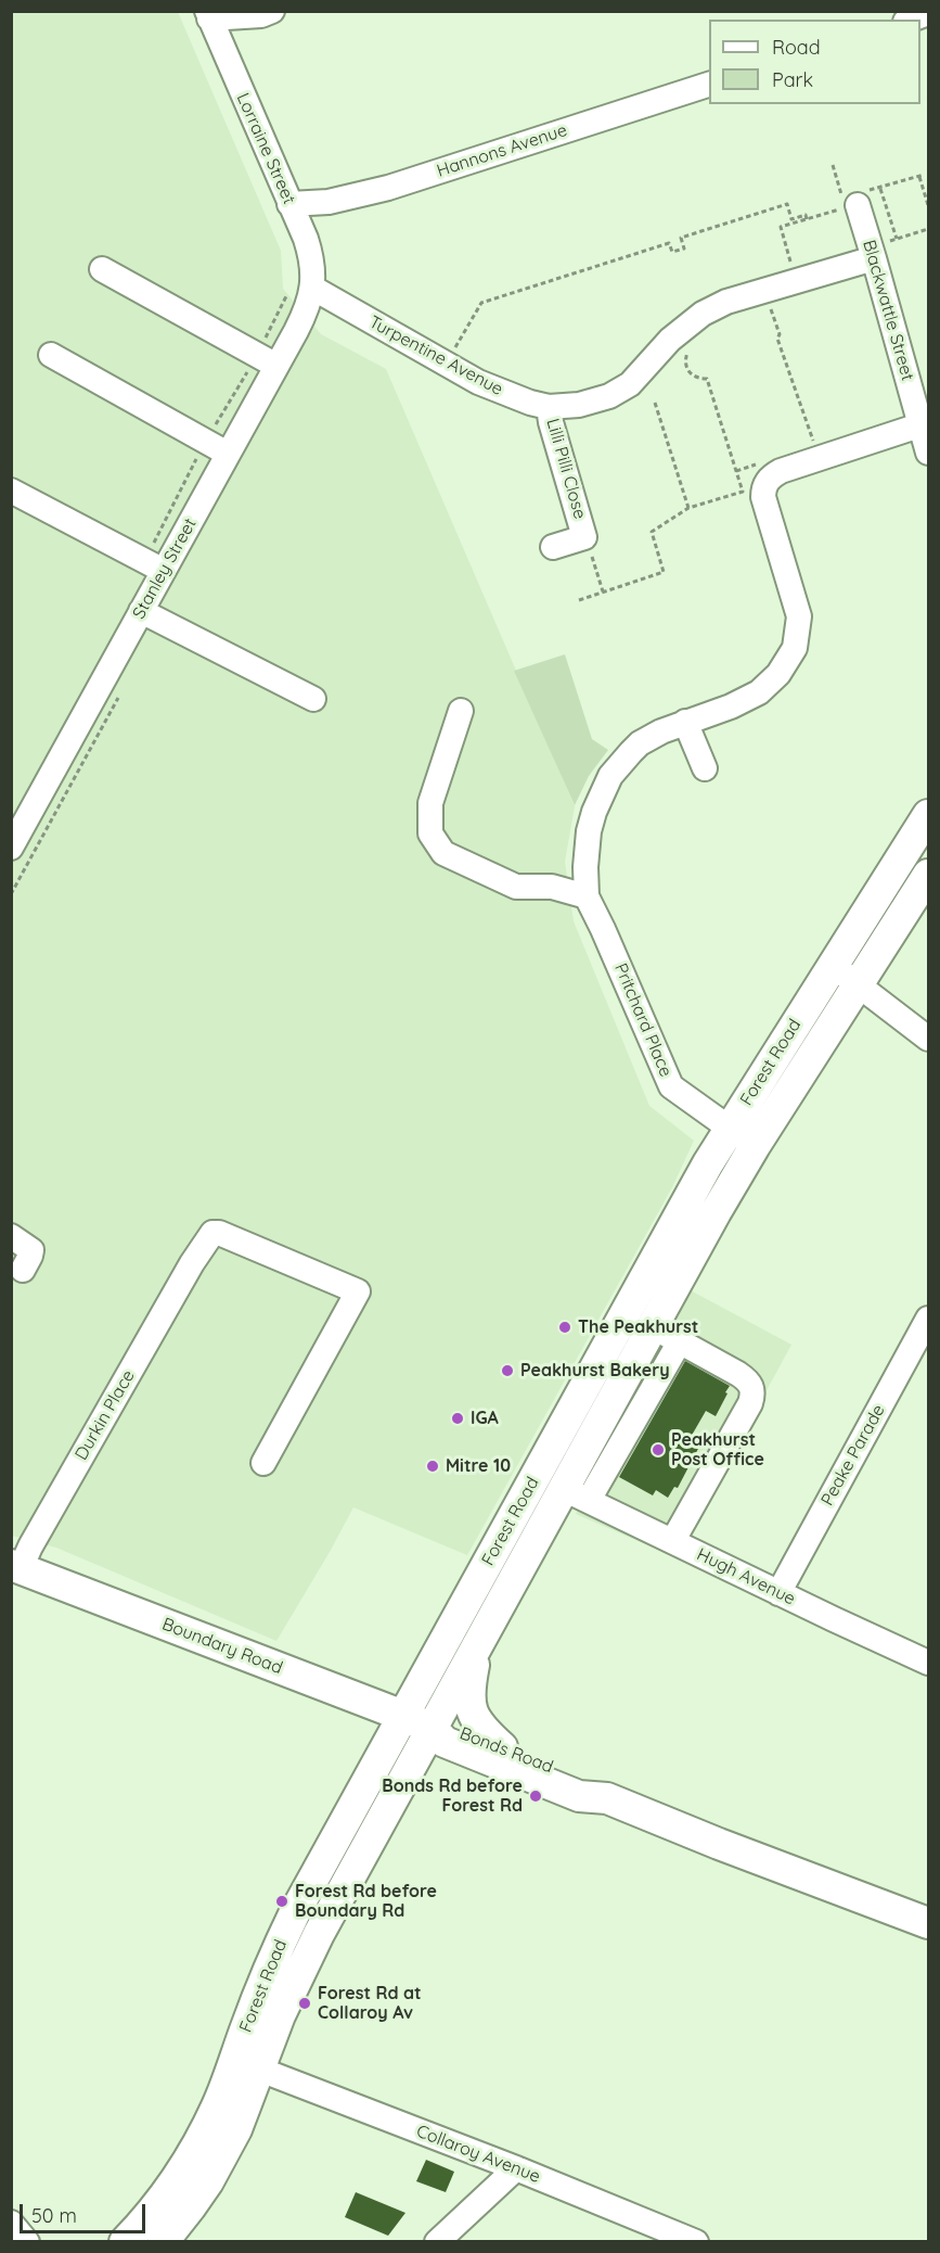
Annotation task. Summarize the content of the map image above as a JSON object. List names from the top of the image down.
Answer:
{
  "streets": {
    "main road": ["Forest Road", "Boundary Road", "Bonds Road"],
    "street": [
      "Lorraine Street",
      "Hannons Avenue",
      "Blackwattle Street",
      "Turpentine Avenue",
      "Lilli Pilli Close",
      "Stanley Street",
      "Pritchard Place",
      "Durkin Place",
      "Peake Parade",
      "Hugh Avenue",
      "Collaroy Avenue"
    ]
  },
  "crossings": [
    ["Lorraine Street", "Hannons Avenue"],
    ["Lorraine Street", "Turpentine Avenue"],
    ["Lorraine Street", "Stanley Street"],
    ["Blackwattle Street", "Turpentine Avenue"],
    ["Blackwattle Street", "Pritchard Place"],
    ["Turpentine Avenue", "Lilli Pilli Close"],
    ["Turpentine Avenue", "Stanley Street"],
    ["Pritchard Place", "Forest Road"],
    ["Forest Road", "Hugh Avenue"],
    ["Forest Road", "Boundary Road"],
    ["Forest Road", "Bonds Road"],
    ["Forest Road", "Collaroy Avenue"],
    ["Durkin Place", "Boundary Road"],
    ["Peake Parade", "Hugh Avenue"],
    ["Boundary Road", "Bonds Road"]
  ],
  "places": [
    "The Peakhurst",
    "Peakhurst Bakery",
    "IGA",
    "Peakhurst Post Office",
    "Mitre 10",
    "Bonds Rd before Forest Rd",
    "Forest Rd before Boundary Rd",
    "Forest Rd at Collaroy Av"
  ],
  "legend": ["Road", "Park"],
  "scale_bar": "50 m"
}
